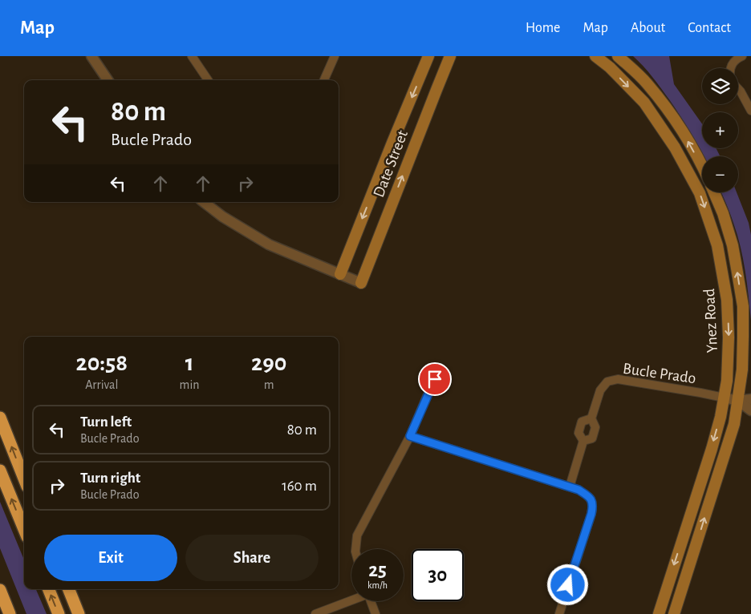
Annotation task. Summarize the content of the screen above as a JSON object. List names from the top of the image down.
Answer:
{
  "streets": {
    "main road": ["Date Street", "Ynez Road"],
    "street": ["Bucle Prado"]
  },
  "crossings": [
    ["Ynez Road", "Bucle Prado"]
  ],
  "page": {
    "header": "Map",
    "nav": [
      "Home",
      "Map",
      "About",
      "Contact"
    ],
    "map_buttons": ["+", "−"],
    "turn": ["80 m", "Bucle Prado"],
    "eta": [
      "20:58",
      "Arrival",
      "1",
      "min",
      "290",
      "m"
    ],
    "list": [
      {
        "name": "Turn left",
        "note": "Bucle Prado",
        "value": "80 m"
      },
      {
        "name": "Turn right",
        "note": "Bucle Prado",
        "value": "160 m"
      }
    ],
    "buttons": ["Exit", "Share"],
    "speed": "25 km/h",
    "limit": "30"
  }
}
